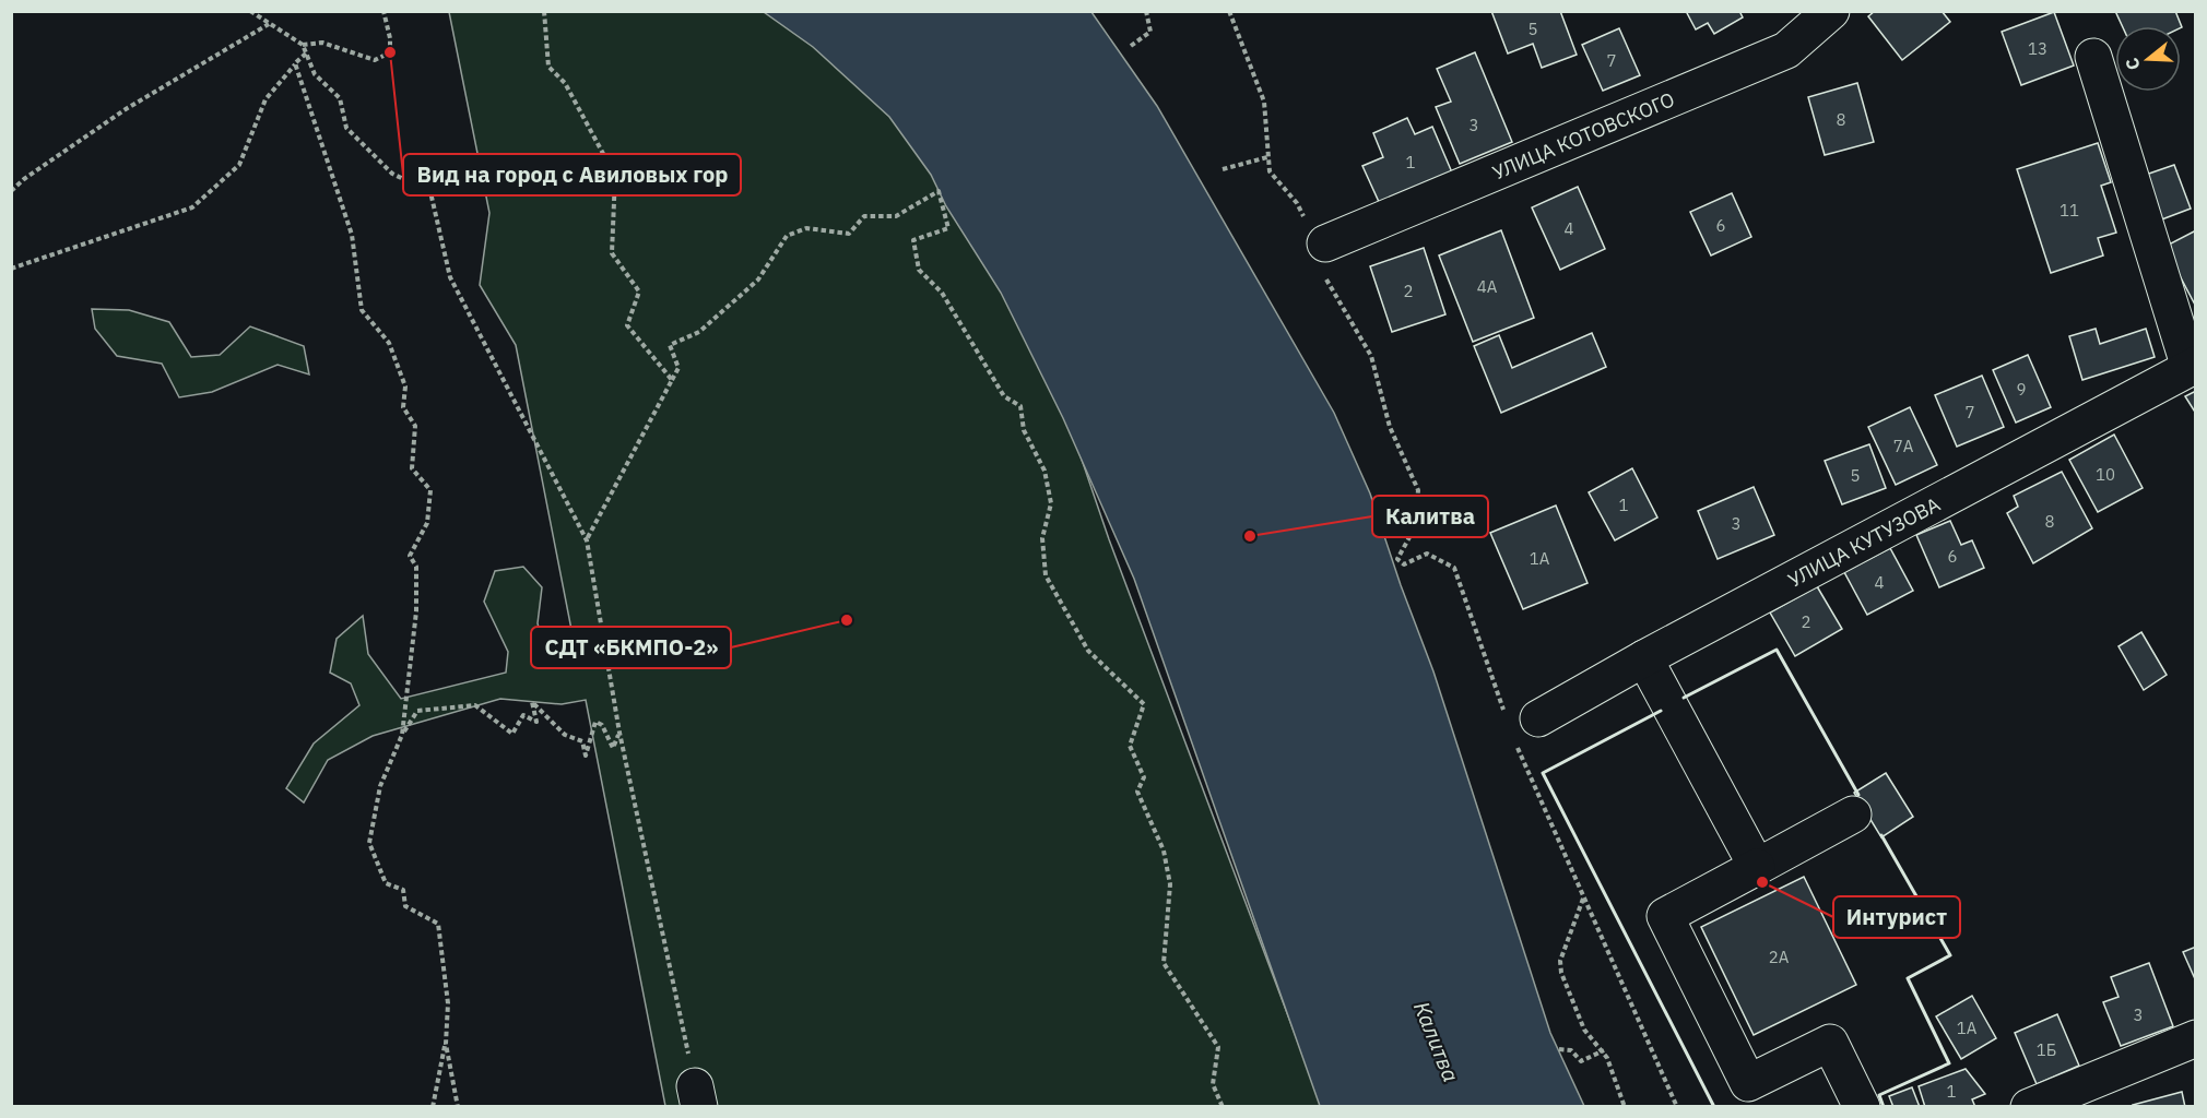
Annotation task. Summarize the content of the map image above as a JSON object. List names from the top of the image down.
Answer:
{
  "streets": {
    "street": ["УЛИЦА КОТОВСКОГО", "УЛИЦА КУТУЗОВА"]
  },
  "water": ["Калитва"],
  "places": [
    "Вид на город с Авиловых гор",
    "Калитва",
    "СДТ «БКМПО-2»",
    "Интурист"
  ],
  "house_numbers": [
    "5",
    "13",
    "7",
    "8",
    "3",
    "1",
    "11",
    "6",
    "4",
    "4А",
    "2",
    "9",
    "7",
    "7А",
    "10",
    "5",
    "1",
    "8",
    "3",
    "6",
    "1А",
    "4",
    "2",
    "2А",
    "3",
    "1А",
    "1Б",
    "1"
  ],
  "north": "left"
}
